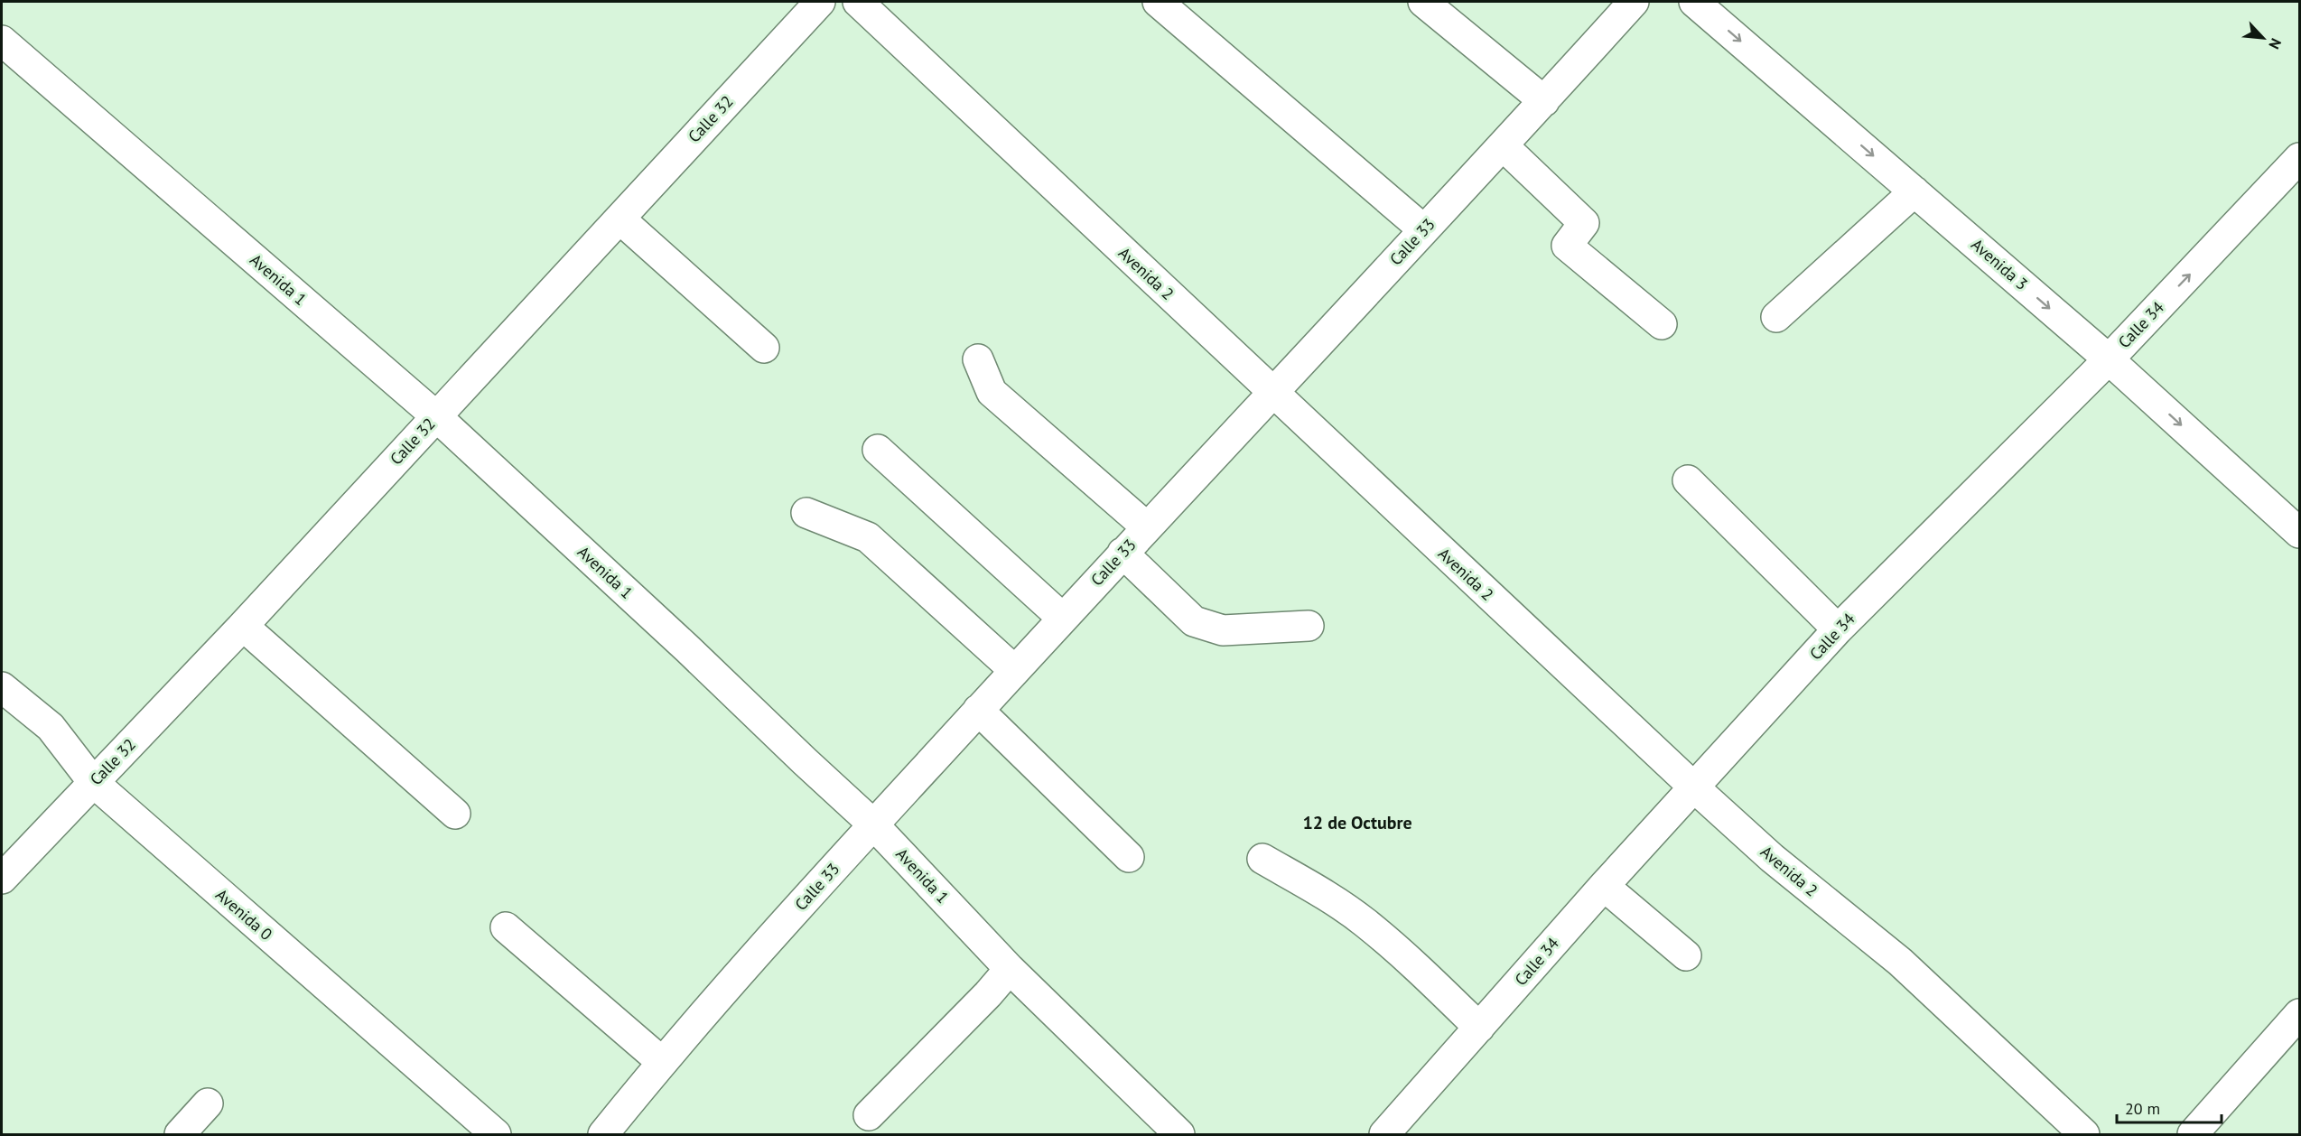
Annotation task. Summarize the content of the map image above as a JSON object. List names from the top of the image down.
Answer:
{
  "streets": {
    "street": [
      "Calle 32",
      "Calle 33",
      "Avenida 3",
      "Avenida 2",
      "Avenida 1",
      "Calle 34",
      "Avenida 0"
    ]
  },
  "crossings": [
    ["Calle 32", "Avenida 1"],
    ["Calle 32", "Avenida 0"],
    ["Calle 33", "Avenida 2"],
    ["Calle 33", "Avenida 1"],
    ["Avenida 3", "Calle 34"],
    ["Avenida 2", "Calle 34"]
  ],
  "one_way": ["Avenida 3"],
  "districts": ["12 de Octubre"],
  "scale_bar": "20 m",
  "north": "bottom right"
}
